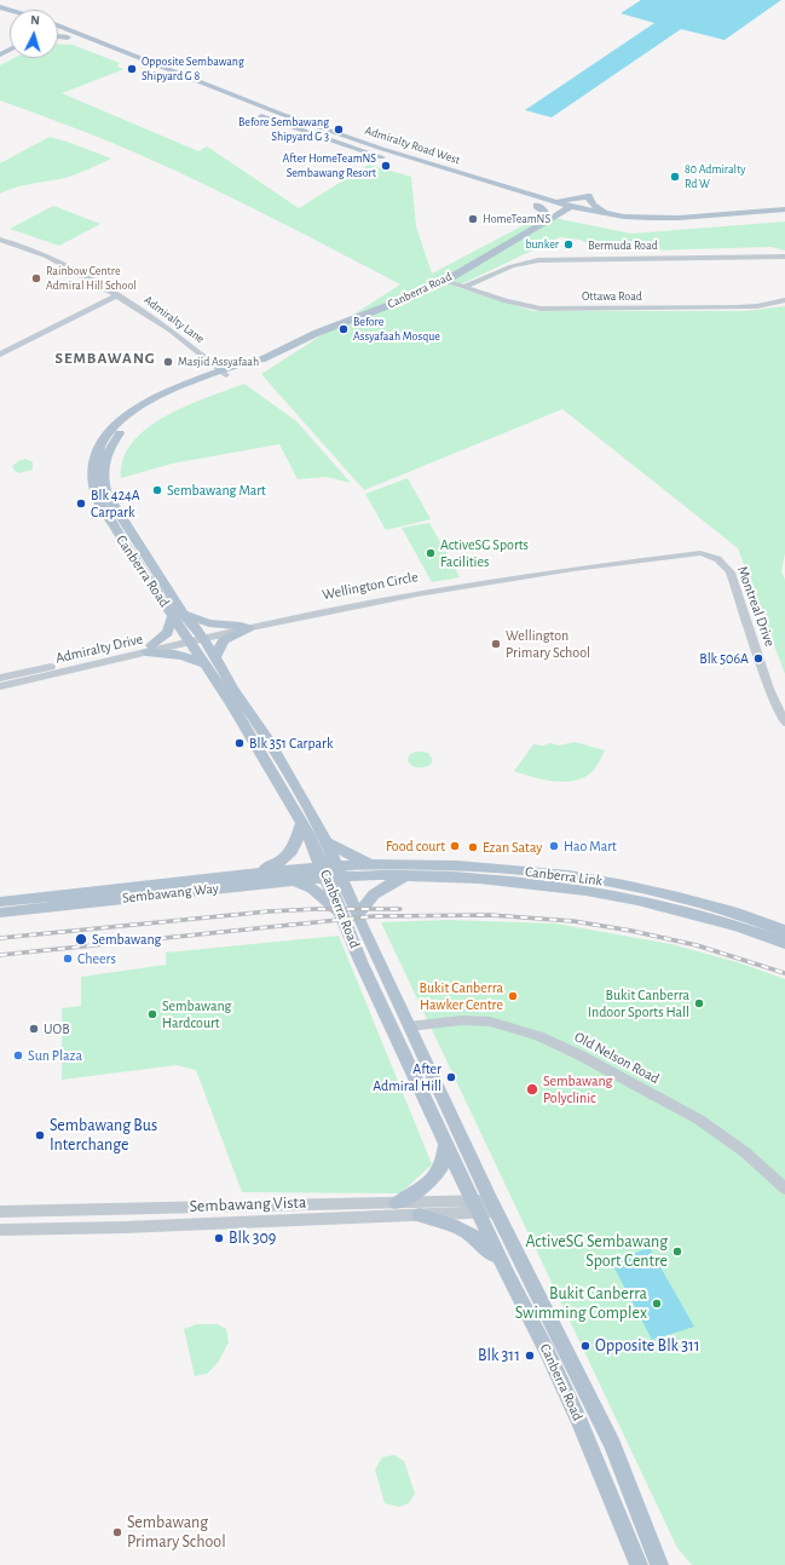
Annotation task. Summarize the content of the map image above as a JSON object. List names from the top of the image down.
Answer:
{
  "streets": {
    "main road": [
      "Admiralty Road West",
      "Canberra Road",
      "Canberra Link",
      "Sembawang Way"
    ],
    "street": [
      "Bermuda Road",
      "Ottawa Road",
      "Admiralty Lane",
      "Wellington Circle",
      "Montreal Drive",
      "Admiralty Drive",
      "Old Nelson Road",
      "Sembawang Vista"
    ]
  },
  "crossings": [
    ["Admiralty Road West", "Canberra Road"],
    ["Bermuda Road", "Ottawa Road"],
    ["Canberra Road", "Ottawa Road"],
    ["Canberra Road", "Admiralty Lane"],
    ["Canberra Road", "Wellington Circle"],
    ["Canberra Road", "Admiralty Drive"],
    ["Canberra Road", "Canberra Link"],
    ["Canberra Road", "Sembawang Way"],
    ["Canberra Road", "Old Nelson Road"],
    ["Canberra Road", "Sembawang Vista"],
    ["Wellington Circle", "Montreal Drive"],
    ["Wellington Circle", "Admiralty Drive"],
    ["Canberra Link", "Sembawang Way"]
  ],
  "districts": ["SEMBAWANG"],
  "places": [
    "Opposite Sembawang Shipyard G 8",
    "Before Sembawang Shipyard G 3",
    "After HomeTeamNS Sembawang Resort",
    "80 Admiralty Rd W",
    "HomeTeamNS",
    "bunker",
    "Rainbow Centre Admiral Hill School",
    "Before Assyafaah Mosque",
    "Masjid Assyafaah",
    "Sembawang Mart",
    "Blk 424A Carpark",
    "ActiveSG Sports Facilities",
    "Wellington Primary School",
    "Blk 506A",
    "Blk 351 Carpark",
    "Food court",
    "Hao Mart",
    "Ezan Satay",
    "Sembawang",
    "Cheers",
    "Bukit Canberra Hawker Centre",
    "Bukit Canberra Indoor Sports Hall",
    "Sembawang Hardcourt",
    "UOB",
    "Sun Plaza",
    "After Admiral Hill",
    "Sembawang Polyclinic",
    "Sembawang Bus Interchange",
    "Blk 309",
    "ActiveSG Sembawang Sport Centre",
    "Bukit Canberra Swimming Complex",
    "Opposite Blk 311",
    "Blk 311",
    "Sembawang Primary School"
  ],
  "north": "top"
}
